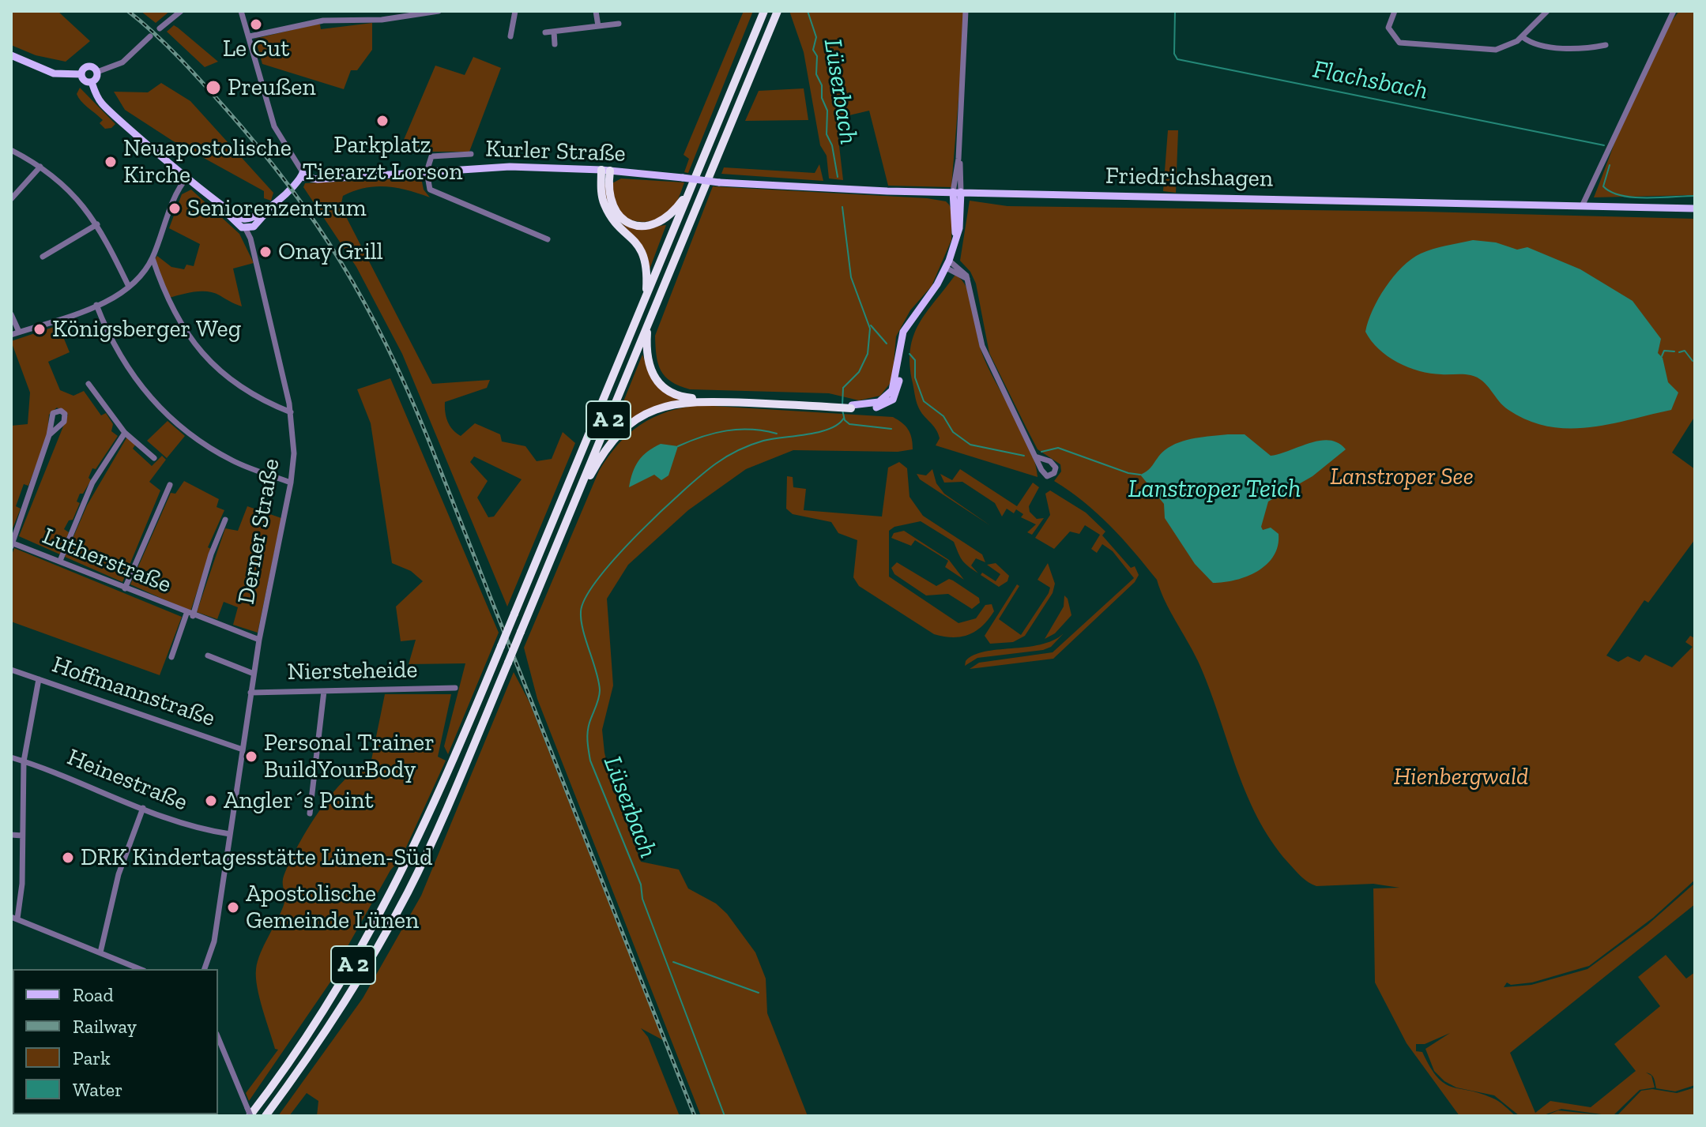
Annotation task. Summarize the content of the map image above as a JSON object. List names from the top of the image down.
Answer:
{
  "streets": {
    "highway": ["A 2"],
    "main road": ["Kurler Straße", "Friedrichshagen"],
    "street": [
      "Derner Straße",
      "Lutherstraße",
      "Niersteheide",
      "Hoffmannstraße",
      "Heinestraße"
    ]
  },
  "crossings": [
    ["Kurler Straße", "Friedrichshagen"],
    ["Derner Straße", "Lutherstraße"],
    ["Derner Straße", "Niersteheide"],
    ["Derner Straße", "Hoffmannstraße"],
    ["Derner Straße", "Heinestraße"]
  ],
  "water": ["Flachsbach", "Lüserbach", "Lanstroper Teich"],
  "parks": ["Lanstroper See", "Hienbergwald"],
  "places": [
    "Le Cut",
    "Preußen",
    "Parkplatz Tierarzt Lorson",
    "Neuapostolische Kirche",
    "Seniorenzentrum",
    "Onay Grill",
    "Königsberger Weg",
    "Personal Trainer BuildYourBody",
    "Angler´s Point",
    "DRK Kindertagesstätte Lünen-Süd",
    "Apostolische Gemeinde Lünen"
  ],
  "legend": [
    "Road",
    "Railway",
    "Park",
    "Water"
  ]
}
